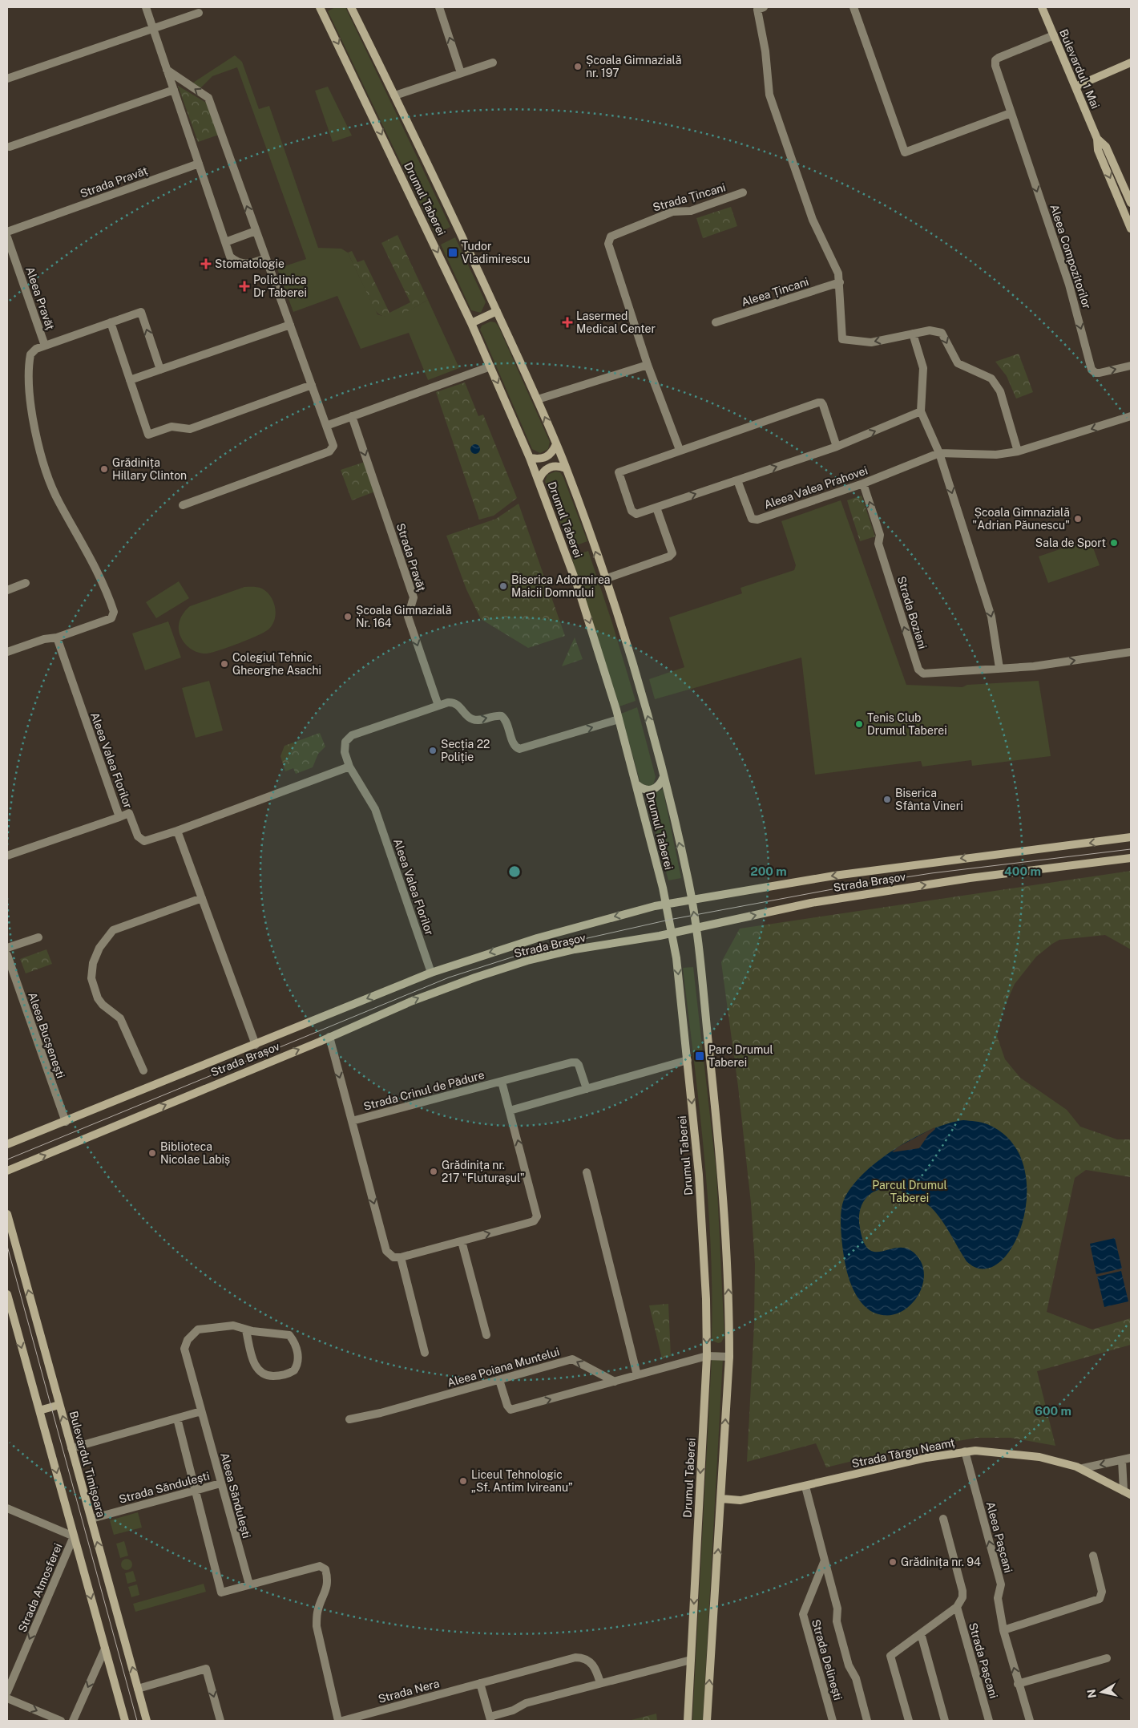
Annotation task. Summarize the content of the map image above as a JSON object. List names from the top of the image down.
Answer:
{
  "streets": {
    "main road": [
      "Bulevardul 1 Mai",
      "Drumul Taberei",
      "Strada Brașov",
      "Strada Târgu Neamț",
      "Bulevardul Timișoara"
    ],
    "street": [
      "Strada Pravăț",
      "Strada Țincani",
      "Aleea Compozitorilor",
      "Aleea Țincani",
      "Aleea Pravăț",
      "Aleea Valea Prahovei",
      "Strada Bozieni",
      "Aleea Valea Florilor",
      "Aleea Bucșenești",
      "Strada Crinul de Pădure",
      "Aleea Poiana Muntelui",
      "Strada Săndulești",
      "Aleea Săndulești",
      "Aleea Pașcani",
      "Strada Atmosferei",
      "Strada Delinești",
      "Strada Pașcani",
      "Strada Nera"
    ]
  },
  "crossings": [
    ["Bulevardul 1 Mai", "Aleea Compozitorilor"],
    ["Strada Pravăț", "Aleea Valea Florilor"],
    ["Drumul Taberei", "Aleea Valea Florilor"],
    ["Drumul Taberei", "Strada Brașov"],
    ["Drumul Taberei", "Strada Târgu Neamț"],
    ["Aleea Valea Prahovei", "Strada Bozieni"],
    ["Aleea Valea Florilor", "Strada Brașov"],
    ["Strada Brașov", "Aleea Bucșenești"],
    ["Strada Brașov", "Strada Crinul de Pădure"],
    ["Strada Târgu Neamț", "Aleea Pașcani"],
    ["Strada Târgu Neamț", "Strada Delinești"],
    ["Bulevardul Timișoara", "Strada Săndulești"],
    ["Strada Săndulești", "Aleea Săndulești"]
  ],
  "one_way": [
    "Strada Pravăț",
    "Aleea Compozitorilor",
    "Aleea Poiana Muntelui",
    "Strada Atmosferei"
  ],
  "parks": ["Parcul Drumul Taberei"],
  "places": {
    "other": [
      "Școala Gimnazială nr. 197",
      "Grădinița Hillary Clinton",
      "Școala Gimnazială \"Adrian Păunescu\"",
      "Sala de Sport",
      "Biserica Adormirea Maicii Domnului",
      "Școala Gimnazială Nr. 164",
      "Colegiul Tehnic Gheorghe Asachi",
      "Tenis Club Drumul Taberei",
      "Secția 22 Poliție",
      "Biserica Sfânta Vineri",
      "Biblioteca Nicolae Labiș",
      "Grădinița nr. 217 \"Fluturaşul\"",
      "Liceul Tehnologic „Sf. Antim Ivireanu”",
      "Grădinița nr. 94"
    ],
    "transit": ["Tudor Vladimirescu", "Parc Drumul Taberei"],
    "health": ["Stomatologie", "Policlinica Dr Taberei", "Lasermed Medical Center"]
  },
  "north": "left",
  "rings": ["200 m", "400 m", "600 m"]
}
